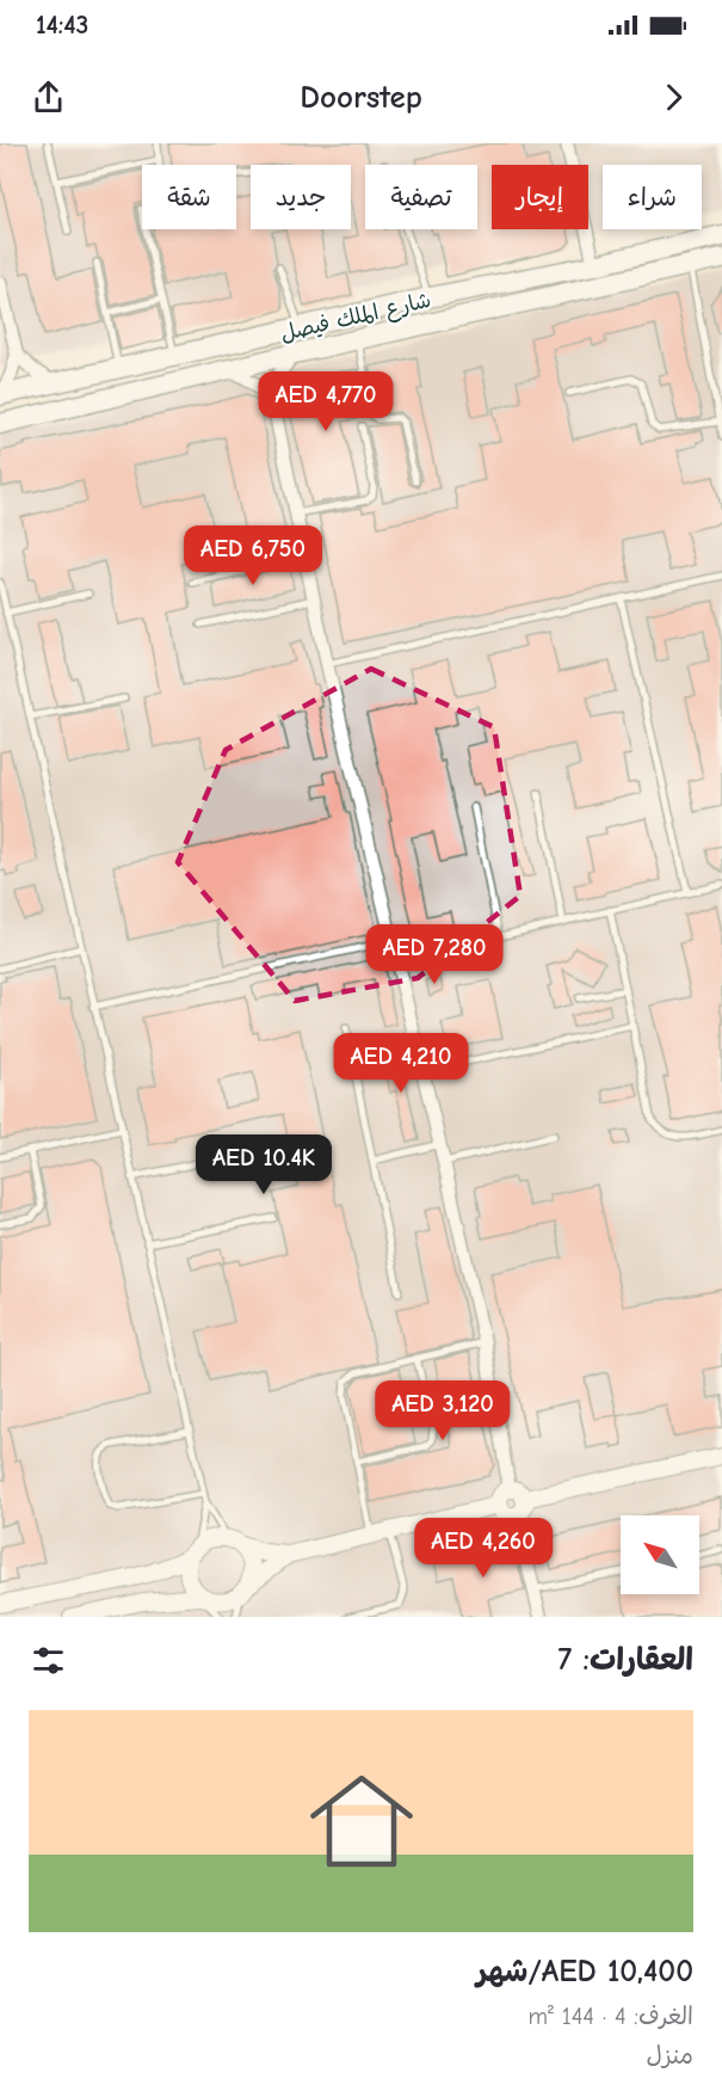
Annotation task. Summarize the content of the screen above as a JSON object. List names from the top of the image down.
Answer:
{
  "streets": {
    "main road": ["شارع الملك فيصل"]
  },
  "north": "top left",
  "page": {
    "status": "14:43",
    "header": "Doorstep",
    "chip": [
      "شراء",
      "إيجار",
      "تصفية",
      "جديد",
      "شقة"
    ],
    "price": [
      "AED 4,770",
      "AED 6,750",
      "AED 7,280",
      "AED 4,210",
      "AED 10.4K",
      "AED 3,120",
      "AED 4,260"
    ],
    "heading": "العقارات: 7",
    "list": [
      {
        "name": "AED 10,400/شهر",
        "note": "الغرف: 4 · 144 m² · منزل"
      }
    ]
  }
}
